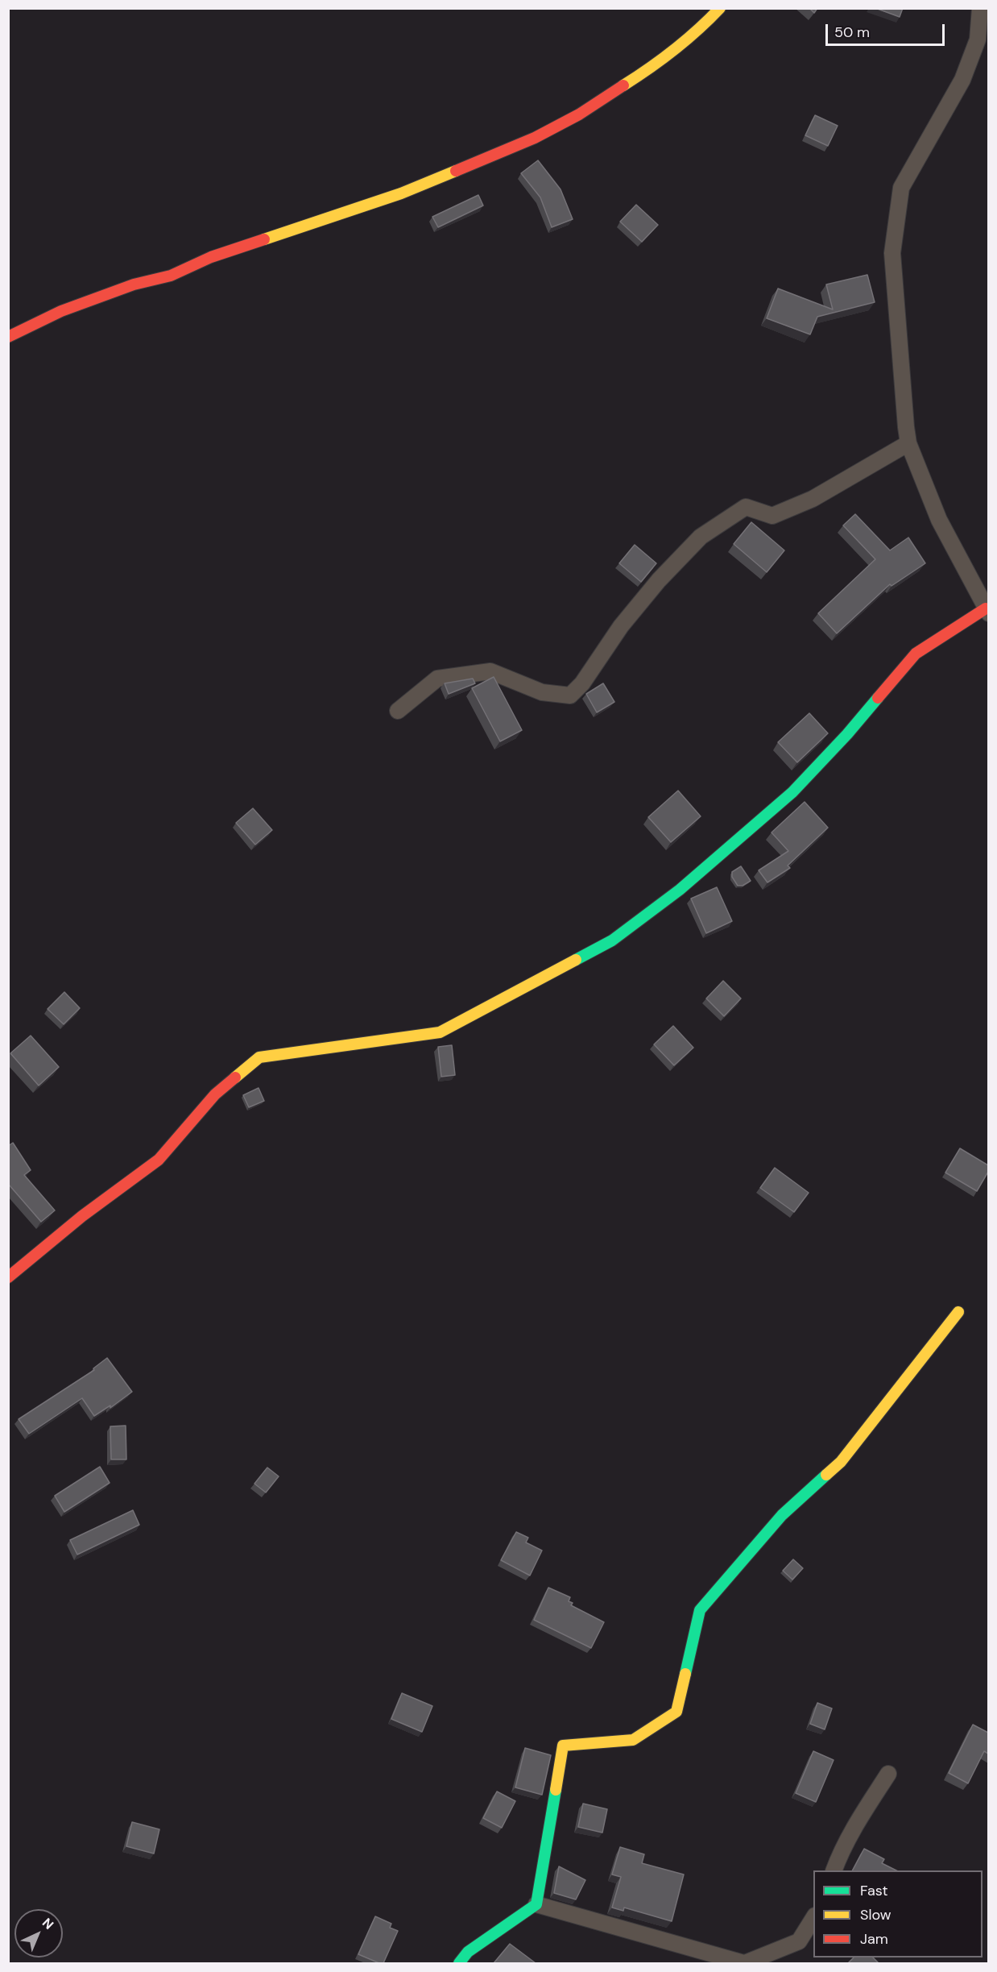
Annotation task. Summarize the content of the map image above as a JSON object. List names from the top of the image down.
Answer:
{
  "legend": ["Fast", "Slow", "Jam"],
  "scale_bar": "50 m",
  "north": "top right"
}
